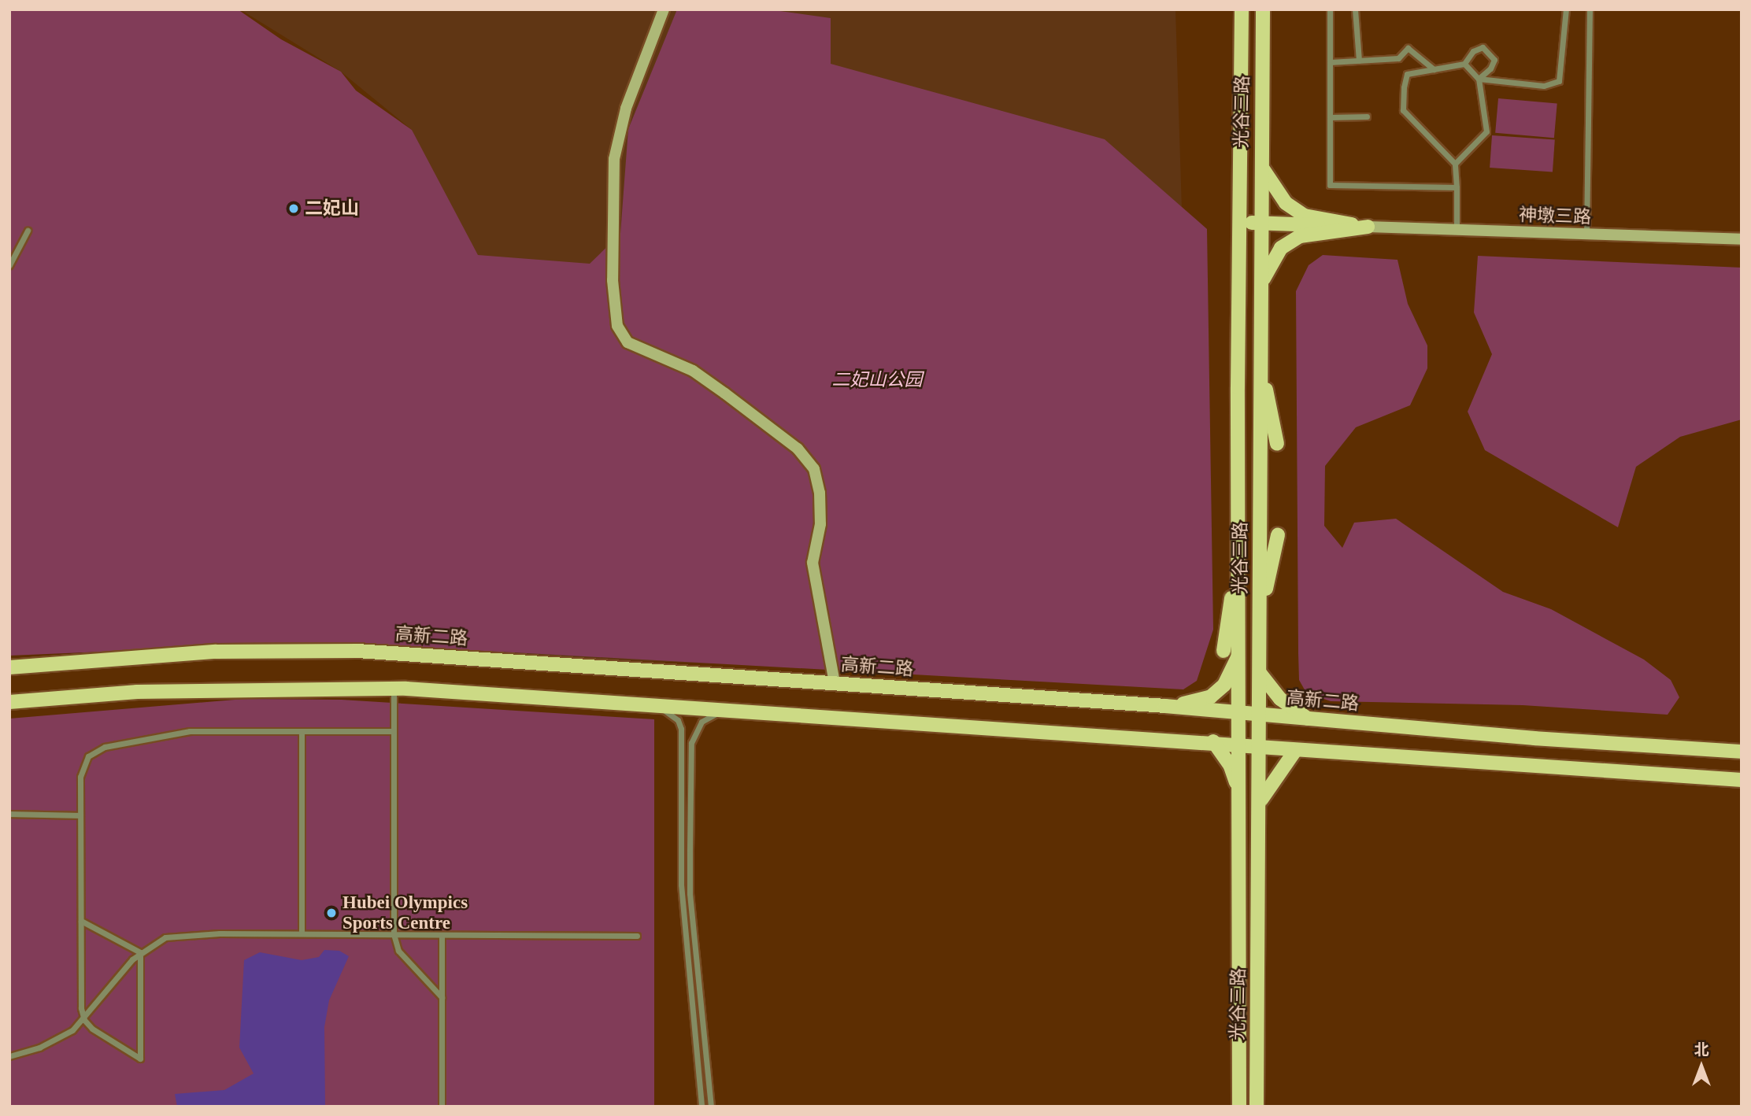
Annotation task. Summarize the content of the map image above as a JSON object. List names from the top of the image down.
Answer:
{
  "streets": {
    "main road": ["光谷三路", "高新二路"],
    "street": ["神墩三路"]
  },
  "crossings": [
    ["光谷三路", "高新二路"]
  ],
  "parks": ["二妃山公园"],
  "places": ["二妃山", "Hubei Olympics Sports Centre"],
  "north": "top"
}
